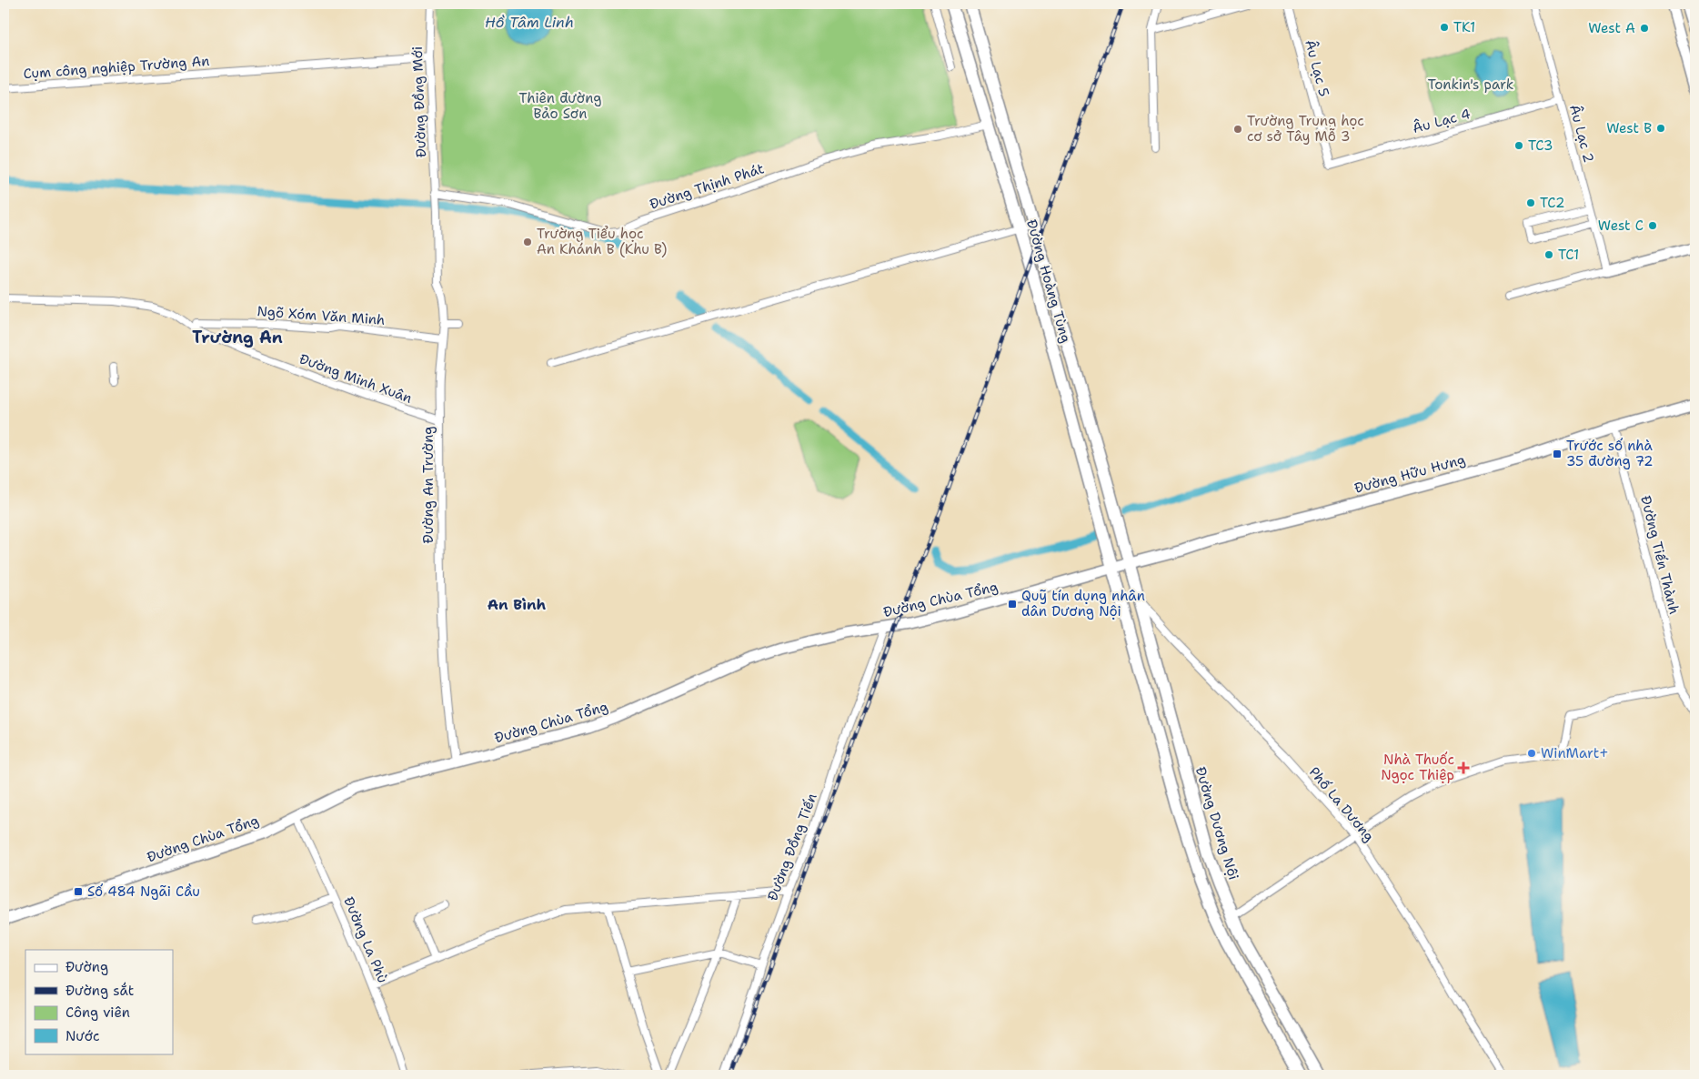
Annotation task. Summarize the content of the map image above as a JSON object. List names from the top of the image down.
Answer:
{
  "streets": {
    "main road": [
      "Đường Hoàng Tùng",
      "Đường Hữu Hưng",
      "Đường Chùa Tổng",
      "Đường Dương Nội"
    ],
    "street": [
      "Cụm công nghiệp Trường An",
      "Âu Lạc 5",
      "Đường Đồng Mới",
      "Âu Lạc 4",
      "Âu Lạc 2",
      "Đường Thịnh Phát",
      "Ngõ Xóm Văn Minh",
      "Đường Minh Xuân",
      "Đường An Trường",
      "Đường Tiến Thành",
      "Phố La Dương",
      "Đường Đồng Tiến",
      "Đường La Phù"
    ]
  },
  "crossings": [
    ["Cụm công nghiệp Trường An", "Đường Đồng Mới"],
    ["Âu Lạc 5", "Âu Lạc 4"],
    ["Đường Đồng Mới", "Đường Thịnh Phát"],
    ["Đường Đồng Mới", "Đường An Trường"],
    ["Âu Lạc 4", "Âu Lạc 2"],
    ["Đường Thịnh Phát", "Đường Hoàng Tùng"],
    ["Đường Hoàng Tùng", "Đường Hữu Hưng"],
    ["Đường Hoàng Tùng", "Đường Chùa Tổng"],
    ["Đường Hoàng Tùng", "Đường Dương Nội"],
    ["Ngõ Xóm Văn Minh", "Đường An Trường"],
    ["Đường Minh Xuân", "Đường An Trường"],
    ["Đường Hữu Hưng", "Đường Tiến Thành"],
    ["Đường Hữu Hưng", "Đường Chùa Tổng"],
    ["Đường Hữu Hưng", "Đường Dương Nội"],
    ["Đường An Trường", "Đường Chùa Tổng"],
    ["Đường Chùa Tổng", "Đường Đồng Tiến"],
    ["Đường Chùa Tổng", "Đường La Phù"],
    ["Phố La Dương", "Đường Dương Nội"]
  ],
  "districts": ["Trường An", "An Bình"],
  "water": ["Hồ Tâm Linh"],
  "parks": ["Tonkin's park", "Thiên đường Bảo Sơn"],
  "places": {
    "other": [
      "TK1",
      "West A",
      "West B",
      "Trường Trung học cơ sở Tây Mỗ 3",
      "TC3",
      "TC2",
      "West C",
      "Trường Tiểu học An Khánh B (Khu B)",
      "TC1",
      "WinMart+"
    ],
    "transit": ["Trước số nhà 35 đường 72", "Quỹ tín dụng nhân dân Dương Nội", "Số 484 Ngãi Cầu"],
    "health": ["Nhà Thuốc Ngọc Thiệp"]
  },
  "legend": [
    "Đường",
    "Đường sắt",
    "Công viên",
    "Nước"
  ]
}
